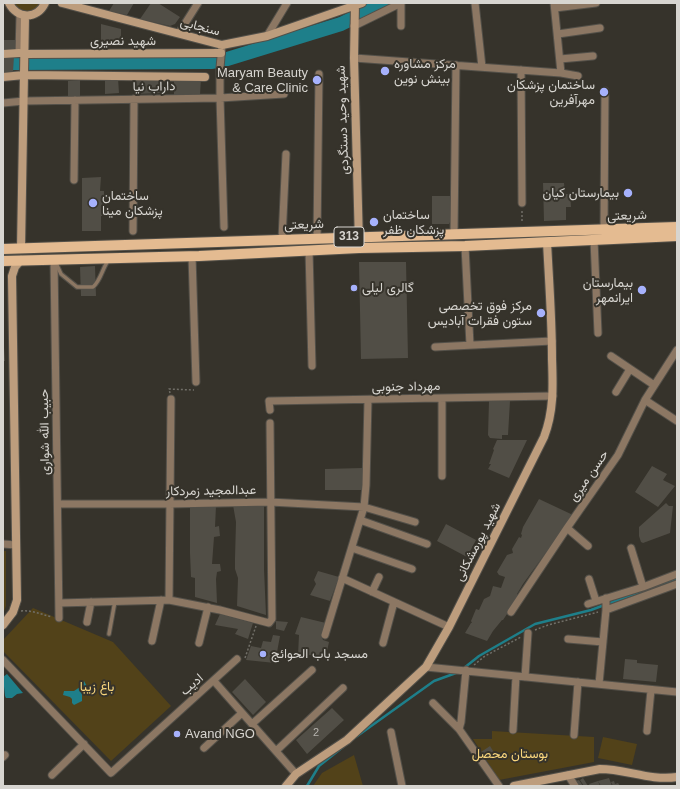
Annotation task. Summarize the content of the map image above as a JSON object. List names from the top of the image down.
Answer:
{
  "streets": {
    "main road": ["شریعتی", "313"],
    "street": [
      "سنجابی",
      "شهید نصیری",
      "داراب نیا",
      "شهید وحید دستگردی",
      "مهرداد جنوبی",
      "حبیب الله شواری",
      "حسن میری",
      "عبدالمجید زمردکار",
      "شهید پورمشکانی",
      "ادیب"
    ]
  },
  "crossings": [
    ["سنجابی", "شهید نصیری"],
    ["سنجابی", "شهید وحید دستگردی"],
    ["شهید وحید دستگردی", "شریعتی"],
    ["شریعتی", "313"],
    ["شریعتی", "حبیب الله شواری"],
    ["شریعتی", "شهید پورمشکانی"],
    ["313", "حبیب الله شواری"],
    ["مهرداد جنوبی", "شهید پورمشکانی"],
    ["حبیب الله شواری", "عبدالمجید زمردکار"],
    ["شهید پورمشکانی", "ادیب"]
  ],
  "parks": ["باغ زیبا", "بوستان محصل"],
  "places": [
    "مرکز مشاوره بینش نوین",
    "Maryam Beauty & Care Clinic",
    "ساختمان پزشکان مهرآفرین",
    "بیمارستان کیان",
    "ساختمان پزشكان مينا",
    "ساختمان پزشکان ظفر",
    "گالری لیلی",
    "بیمارستان ایرانمهر",
    "مرکز فوق تخصصی ستون فقرات آبادیس",
    "مسجد باب الحوائج",
    "Avand NGO"
  ],
  "house_numbers": ["2"]
}
